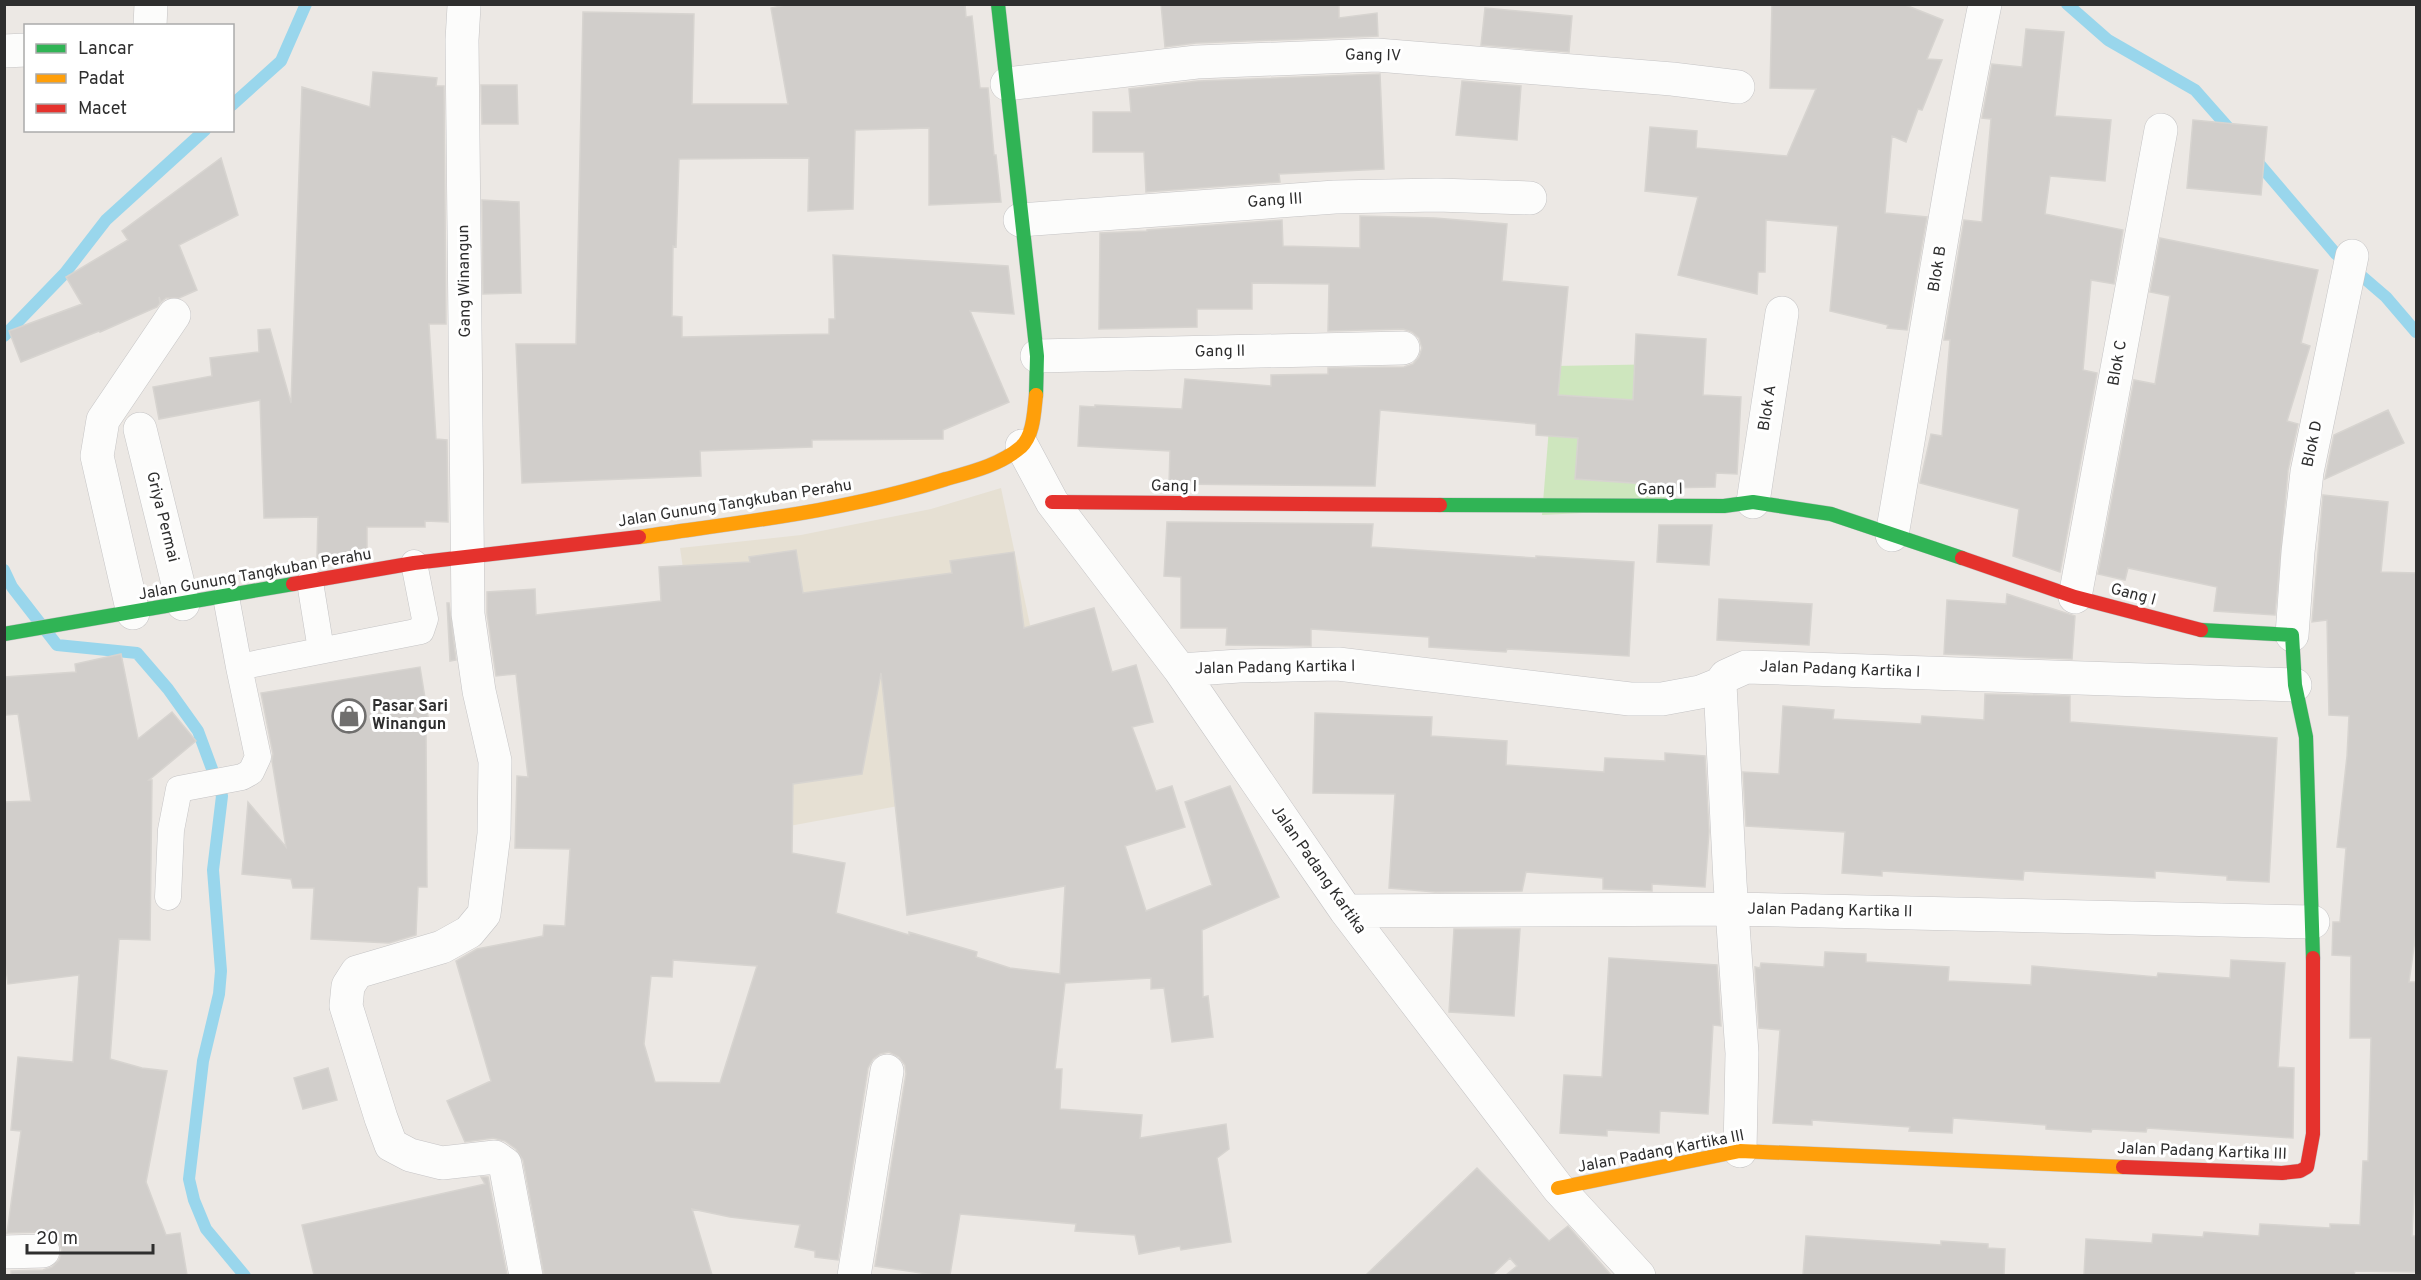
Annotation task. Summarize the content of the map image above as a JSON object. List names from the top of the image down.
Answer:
{
  "streets": {
    "street": [
      "Gang IV",
      "Gang III",
      "Blok B",
      "Gang Winangun",
      "Gang II",
      "Blok C",
      "Blok A",
      "Blok D",
      "Gang I",
      "Jalan Gunung Tangkuban Perahu",
      "Griya Permai",
      "Jalan Padang Kartika I",
      "Jalan Padang Kartika",
      "Jalan Padang Kartika II",
      "Jalan Padang Kartika III"
    ]
  },
  "crossings": [
    ["Blok B", "Gang I"],
    ["Gang Winangun", "Jalan Gunung Tangkuban Perahu"],
    ["Blok C", "Gang I"],
    ["Blok A", "Gang I"],
    ["Blok D", "Gang I"],
    ["Blok D", "Jalan Padang Kartika III"],
    ["Gang I", "Jalan Padang Kartika"],
    ["Gang I", "Jalan Padang Kartika III"],
    ["Jalan Gunung Tangkuban Perahu", "Griya Permai"],
    ["Jalan Gunung Tangkuban Perahu", "Jalan Padang Kartika"],
    ["Jalan Padang Kartika I", "Jalan Padang Kartika"],
    ["Jalan Padang Kartika I", "Jalan Padang Kartika III"],
    ["Jalan Padang Kartika", "Jalan Padang Kartika II"],
    ["Jalan Padang Kartika", "Jalan Padang Kartika III"],
    ["Jalan Padang Kartika II", "Jalan Padang Kartika III"]
  ],
  "places": {
    "shop": ["Pasar Sari Winangun"]
  },
  "legend": ["Lancar", "Padat", "Macet"],
  "scale_bar": "20 m"
}
